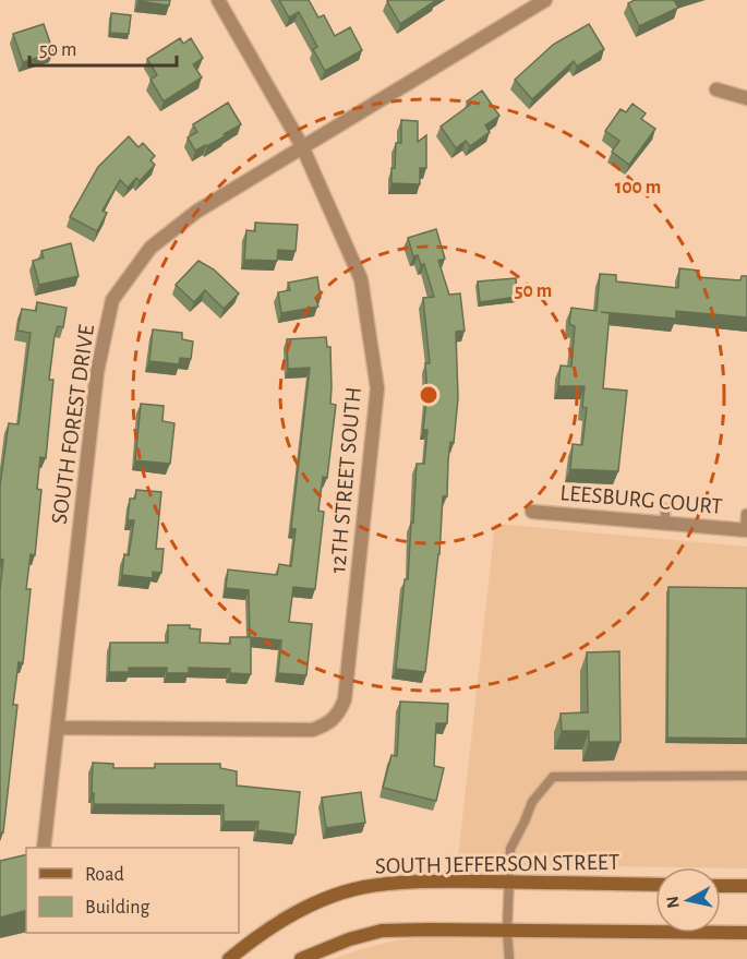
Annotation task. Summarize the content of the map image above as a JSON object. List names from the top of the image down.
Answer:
{
  "streets": {
    "street": [
      "SOUTH FOREST DRIVE",
      "12TH STREET SOUTH",
      "LEESBURG COURT",
      "SOUTH JEFFERSON STREET"
    ]
  },
  "crossings": [
    ["SOUTH FOREST DRIVE", "12TH STREET SOUTH"]
  ],
  "legend": ["Road", "Building"],
  "scale_bar": "50 m",
  "north": "left",
  "rings": ["100 m", "50 m"]
}
